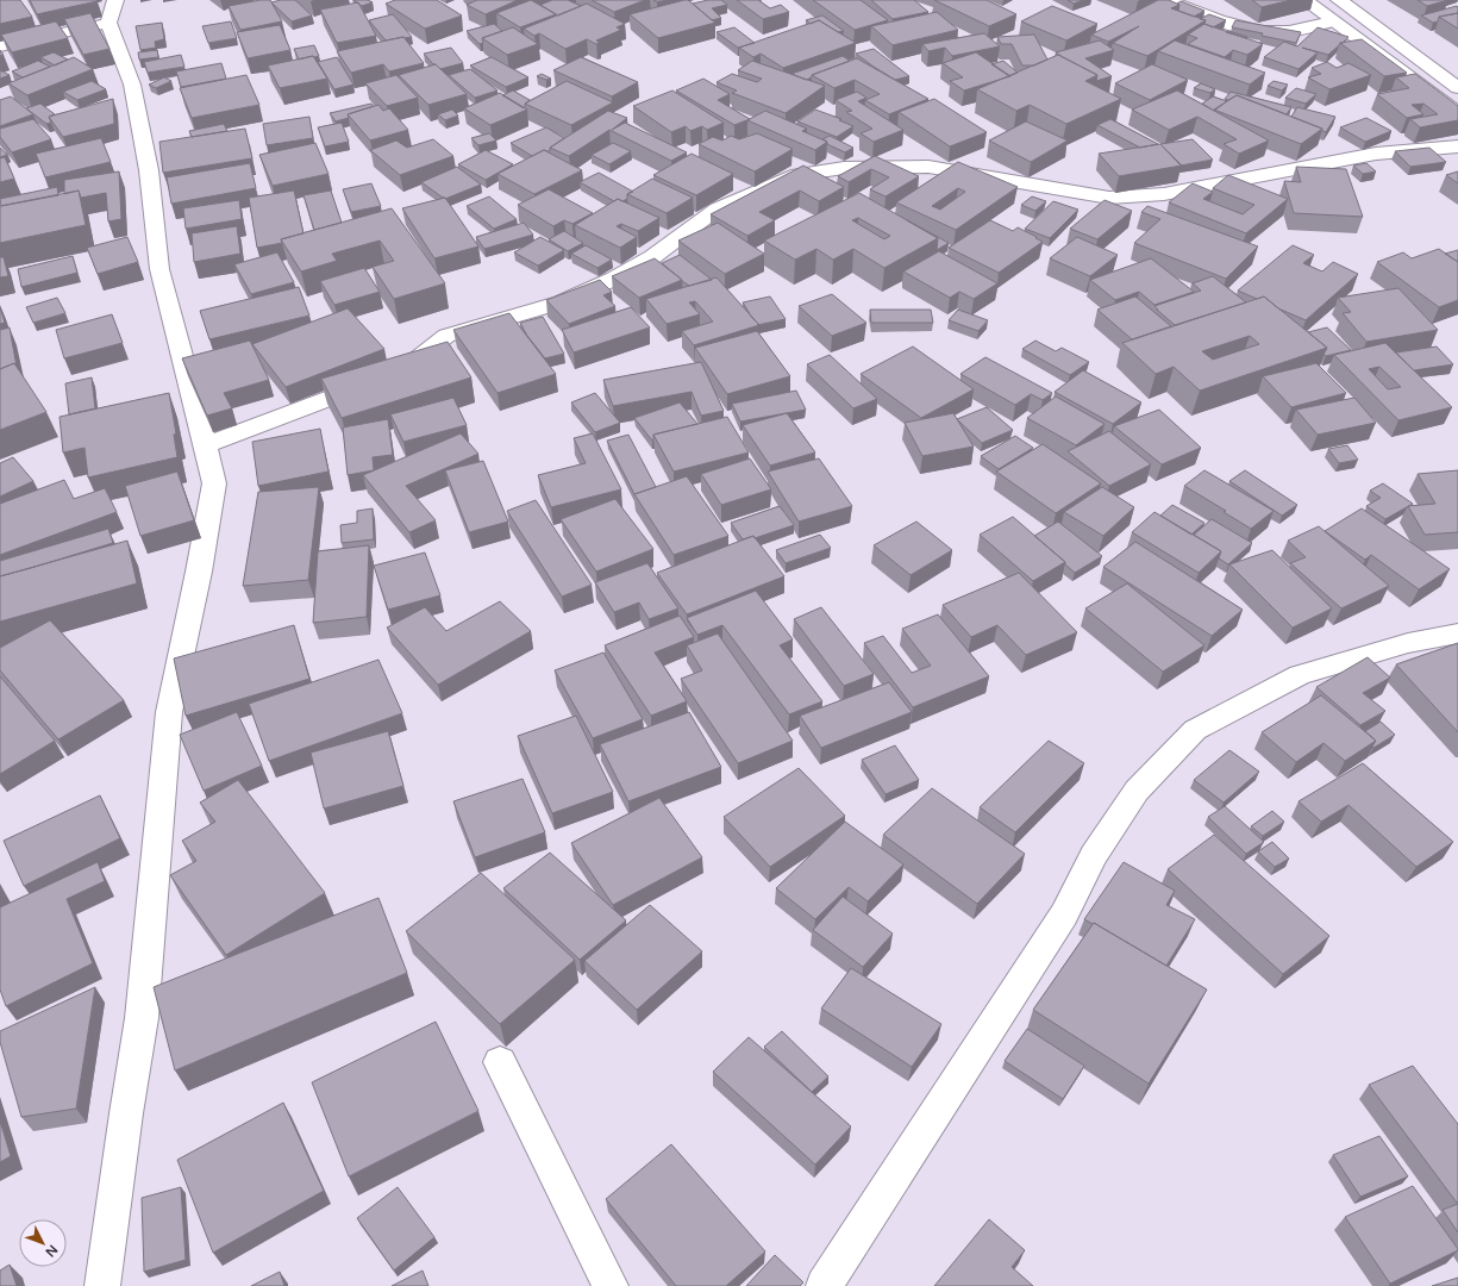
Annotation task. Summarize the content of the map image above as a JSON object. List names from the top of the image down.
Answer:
{
  "north": "bottom right"
}
